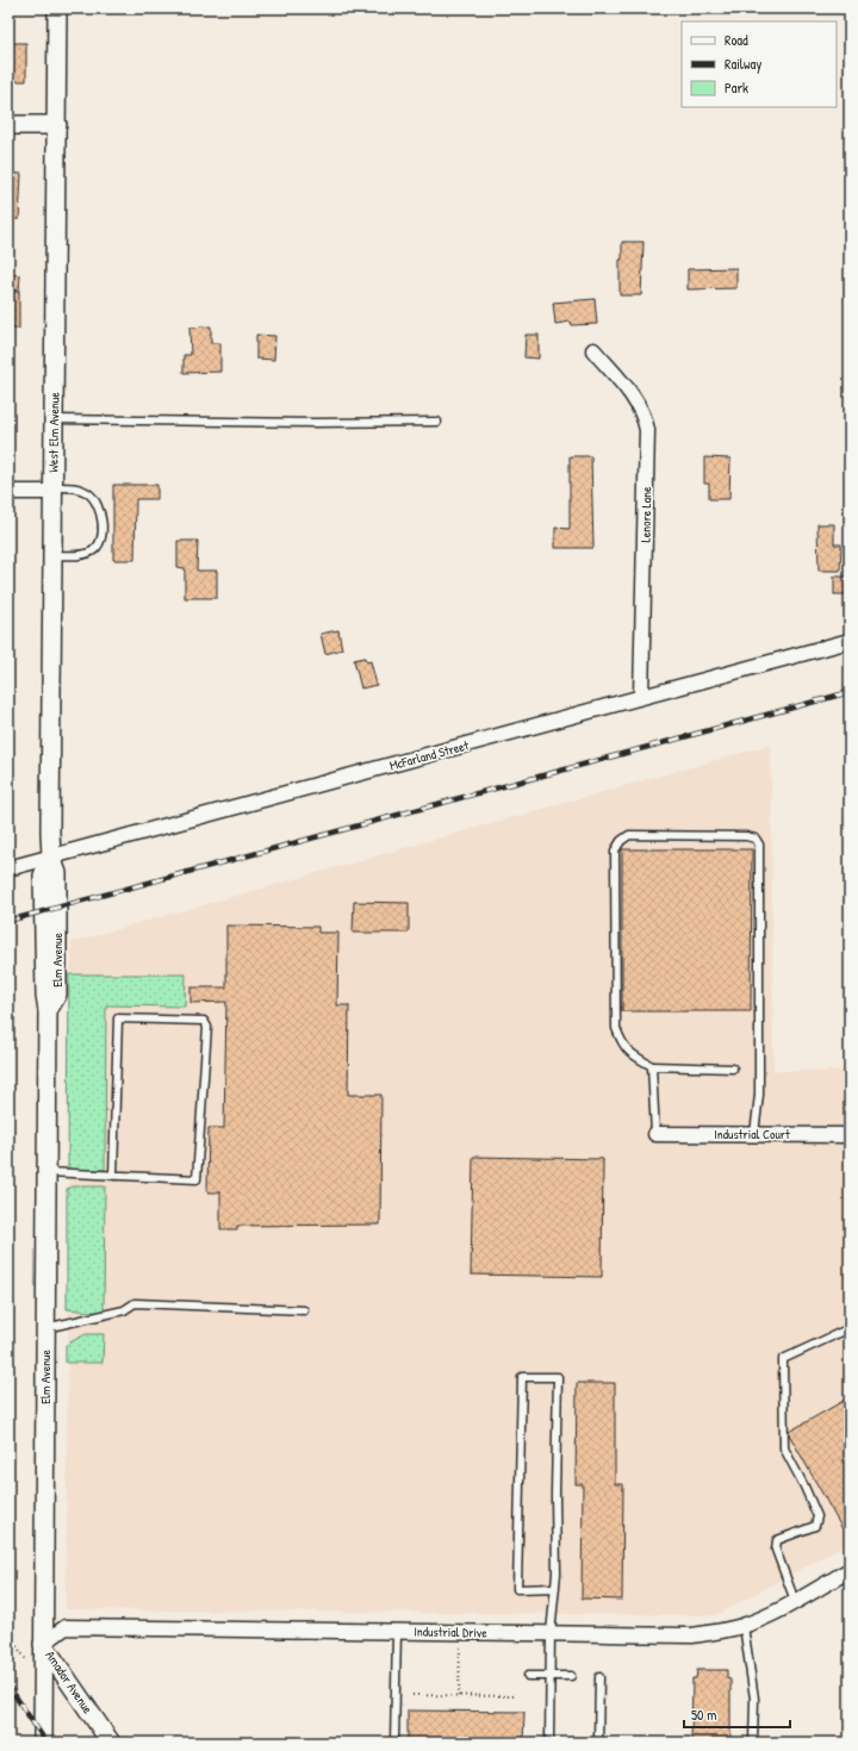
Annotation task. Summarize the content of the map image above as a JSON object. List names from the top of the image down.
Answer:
{
  "streets": {
    "street": [
      "West Elm Avenue",
      "Lenore Lane",
      "McFarland Street",
      "Elm Avenue",
      "Industrial Court",
      "Industrial Drive",
      "Amador Avenue"
    ]
  },
  "crossings": [
    ["West Elm Avenue", "McFarland Street"],
    ["West Elm Avenue", "Elm Avenue"],
    ["Lenore Lane", "McFarland Street"],
    ["Elm Avenue", "Industrial Drive"],
    ["Elm Avenue", "Amador Avenue"],
    ["Industrial Drive", "Amador Avenue"]
  ],
  "legend": ["Road", "Railway", "Park"],
  "scale_bar": "50 m"
}
